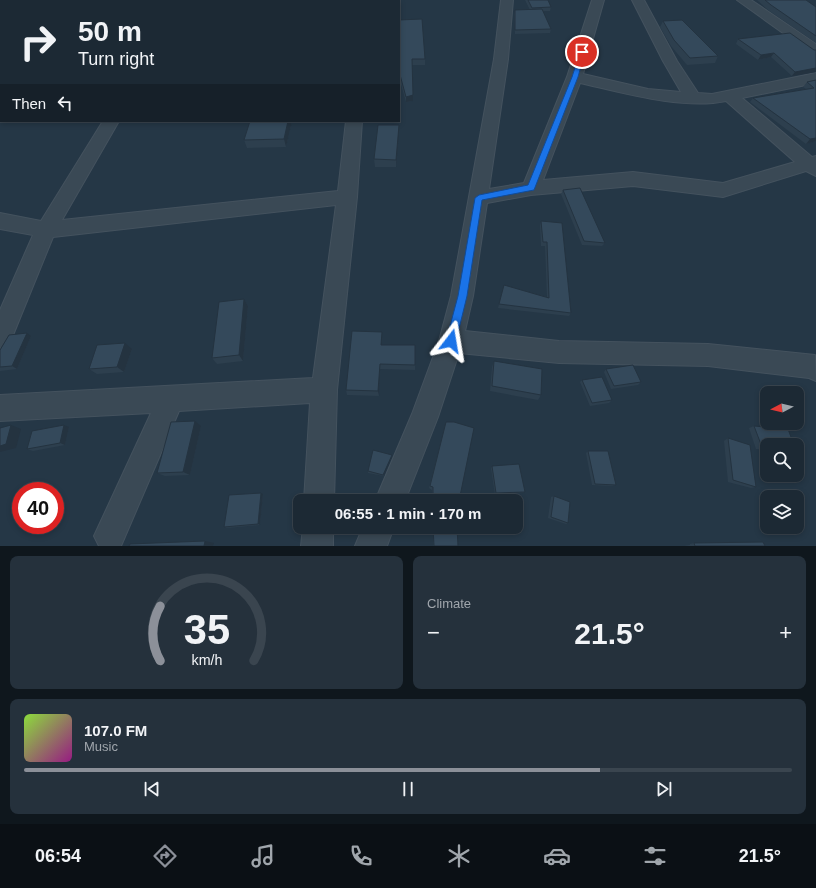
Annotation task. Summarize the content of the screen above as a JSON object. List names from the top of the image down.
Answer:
{
  "north": "left",
  "page": {
    "turn": ["50 m", "Turn right"],
    "then": "Then",
    "limit": "40",
    "trip": "06:55 · 1 min · 170 m",
    "tile": "Climate",
    "heat": ["−", "21.5°", "+"],
    "song": ["107.0 FM", "Music"],
    "tabs": ["06:54", "21.5°"],
    "gauge": ["35", "km/h"]
  }
}
